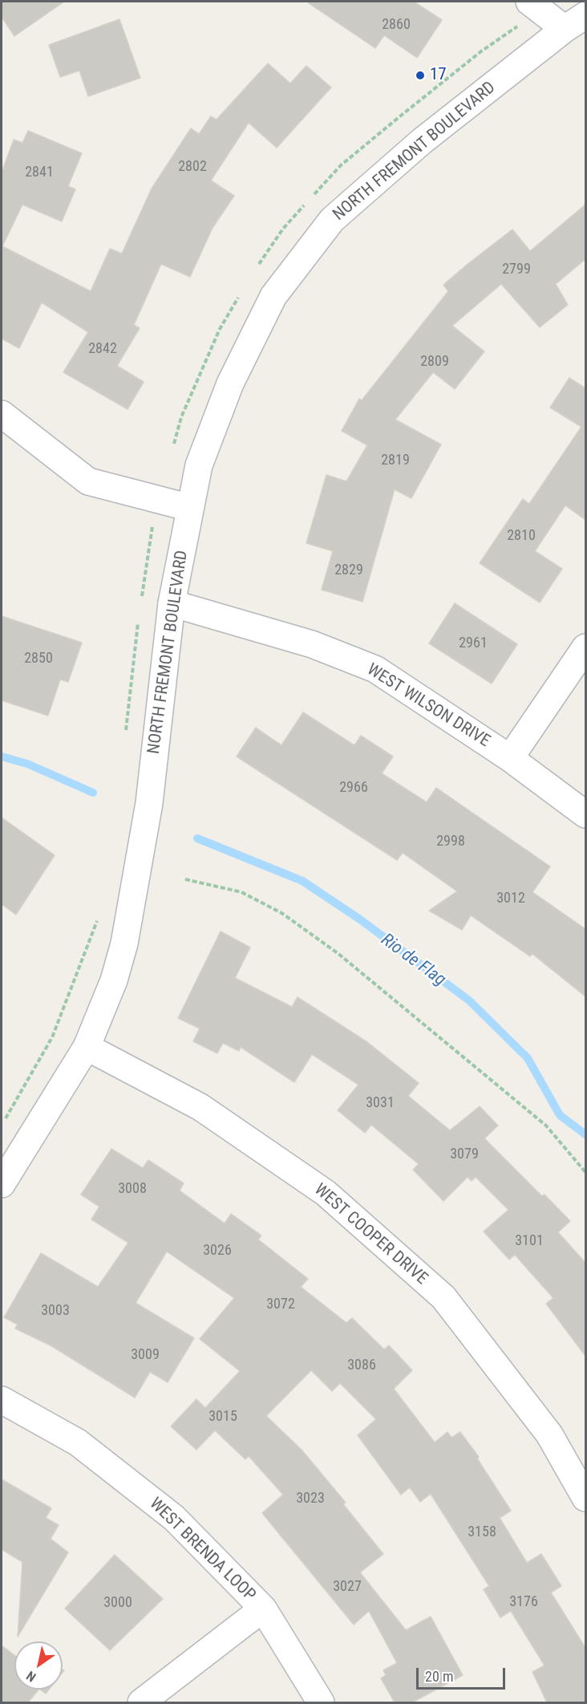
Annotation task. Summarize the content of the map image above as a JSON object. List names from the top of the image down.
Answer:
{
  "streets": {
    "street": [
      "NORTH FREMONT BOULEVARD",
      "WEST WILSON DRIVE",
      "WEST COOPER DRIVE",
      "WEST BRENDA LOOP"
    ]
  },
  "crossings": [
    ["NORTH FREMONT BOULEVARD", "WEST WILSON DRIVE"],
    ["NORTH FREMONT BOULEVARD", "WEST COOPER DRIVE"]
  ],
  "water": ["Rio de Flag"],
  "places": ["17"],
  "house_numbers": [
    "2860",
    "2802",
    "2841",
    "2799",
    "2842",
    "2809",
    "2819",
    "2810",
    "2829",
    "2961",
    "2850",
    "2966",
    "2998",
    "3012",
    "3031",
    "3079",
    "3008",
    "3101",
    "3026",
    "3072",
    "3003",
    "3009",
    "3086",
    "3015",
    "3023",
    "3158",
    "3027",
    "3176",
    "3000"
  ],
  "scale_bar": "20 m",
  "north": "bottom left"
}
